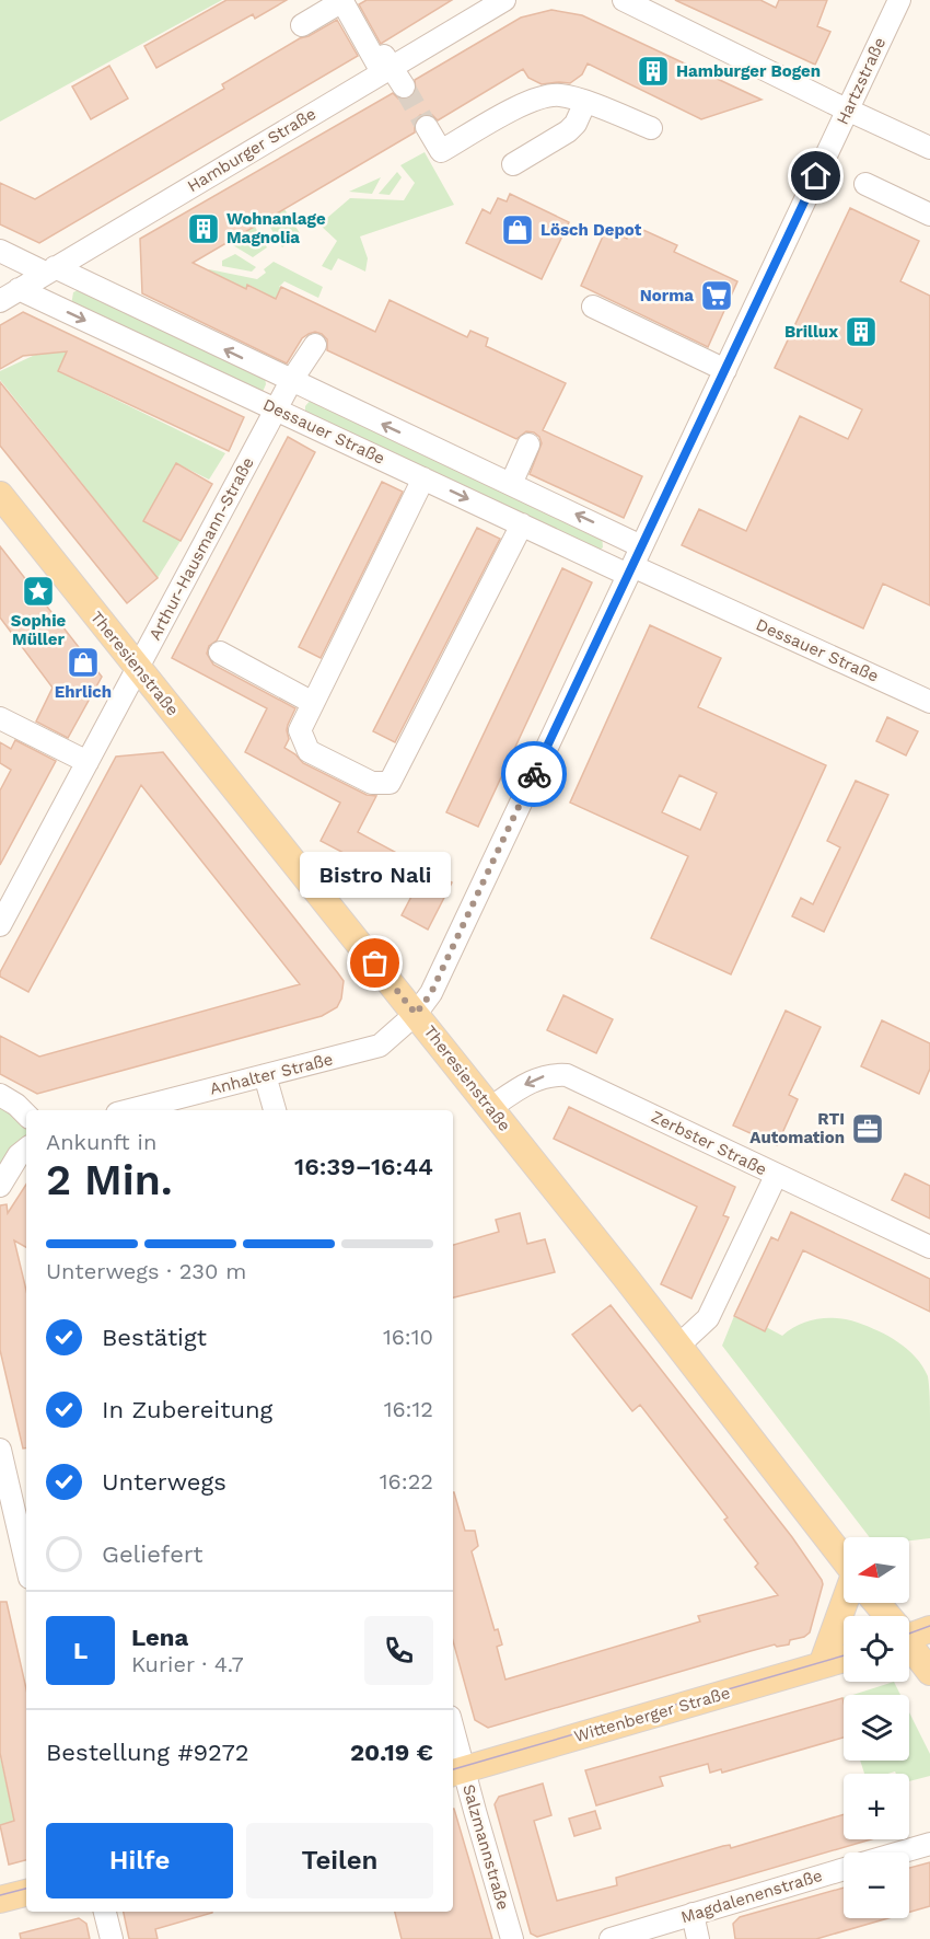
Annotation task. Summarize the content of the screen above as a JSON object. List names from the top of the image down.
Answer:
{
  "streets": {
    "main road": ["Theresienstraße", "Wittenberger Straße"],
    "street": [
      "Hartzstraße",
      "Hamburger Straße",
      "Dessauer Straße",
      "Arthur-Hausmann-Straße",
      "Anhalter Straße",
      "Zerbster Straße",
      "Salzmannstraße",
      "Magdalenenstraße"
    ]
  },
  "crossings": [
    ["Hartzstraße", "Dessauer Straße"],
    ["Hartzstraße", "Theresienstraße"],
    ["Hartzstraße", "Anhalter Straße"],
    ["Hamburger Straße", "Dessauer Straße"],
    ["Dessauer Straße", "Arthur-Hausmann-Straße"],
    ["Arthur-Hausmann-Straße", "Theresienstraße"],
    ["Theresienstraße", "Anhalter Straße"],
    ["Theresienstraße", "Zerbster Straße"],
    ["Wittenberger Straße", "Salzmannstraße"]
  ],
  "one_way": ["Zerbster Straße"],
  "places": {
    "building": ["Hamburger Bogen", "Wohnanlage Magnolia", "Brillux"],
    "shop": ["Lösch Depot", "Ehrlich"],
    "supermarket": ["Norma"],
    "place": ["Sophie Müller"],
    "other": ["Bistro Nali"],
    "office": ["RTI Automation"]
  },
  "north": "left",
  "page": {
    "bubble": "Bistro Nali",
    "heading": ["2 Min.", "Ankunft in", "16:39–16:44"],
    "panel": [
      "Lena",
      "Kurier · 4.7",
      "Bestellung #9272",
      "20.19 €"
    ],
    "bar": "Unterwegs · 230 m",
    "list": [
      ["Bestätigt", "16:10"],
      ["In Zubereitung", "16:12"],
      ["Unterwegs", "16:22"],
      "Geliefert"
    ],
    "map_buttons": ["+", "−"],
    "round": "L",
    "buttons": ["Hilfe", "Teilen"]
  }
}
